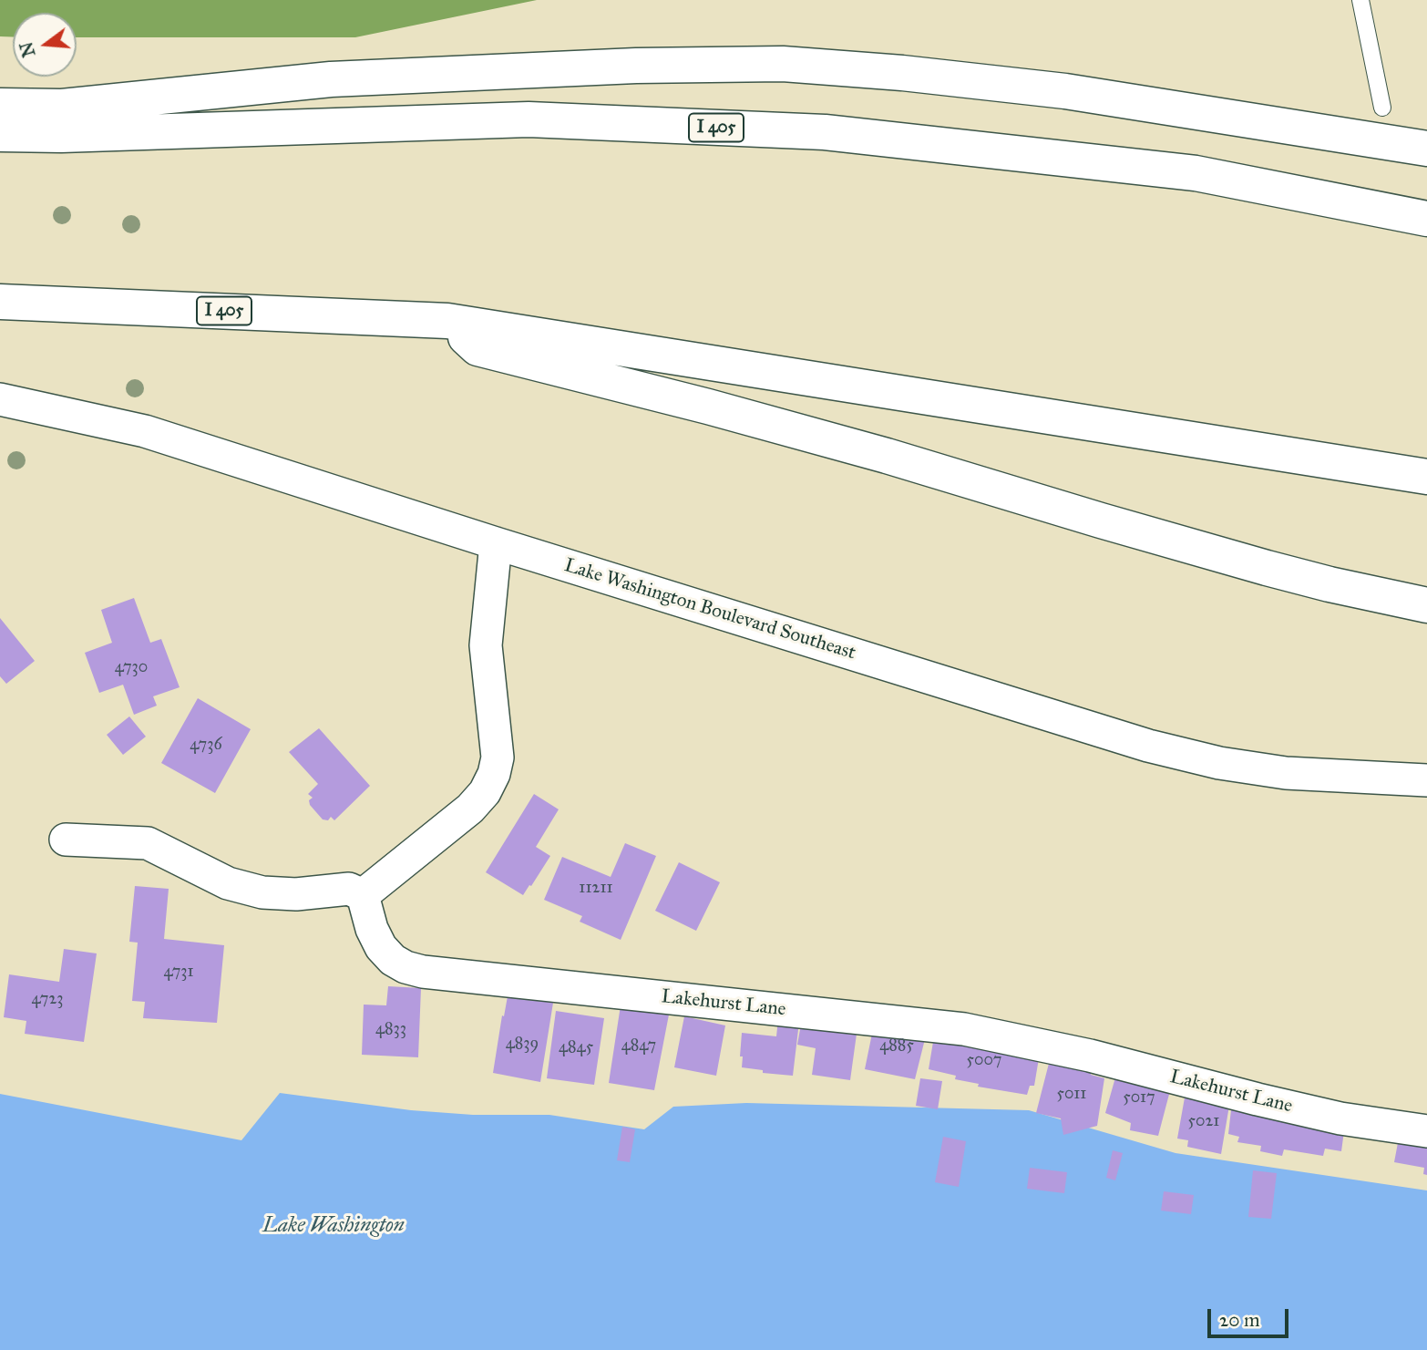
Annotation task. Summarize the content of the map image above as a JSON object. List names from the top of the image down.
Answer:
{
  "streets": {
    "highway": ["I 405"],
    "street": ["Lake Washington Boulevard Southeast", "Lakehurst Lane"]
  },
  "water": ["Lake Washington"],
  "house_numbers": [
    "4730",
    "4736",
    "11211",
    "4731",
    "4723",
    "4833",
    "4839",
    "4847",
    "4885",
    "4845",
    "5007",
    "5011",
    "5017",
    "5021"
  ],
  "scale_bar": "20 m",
  "north": "left"
}
